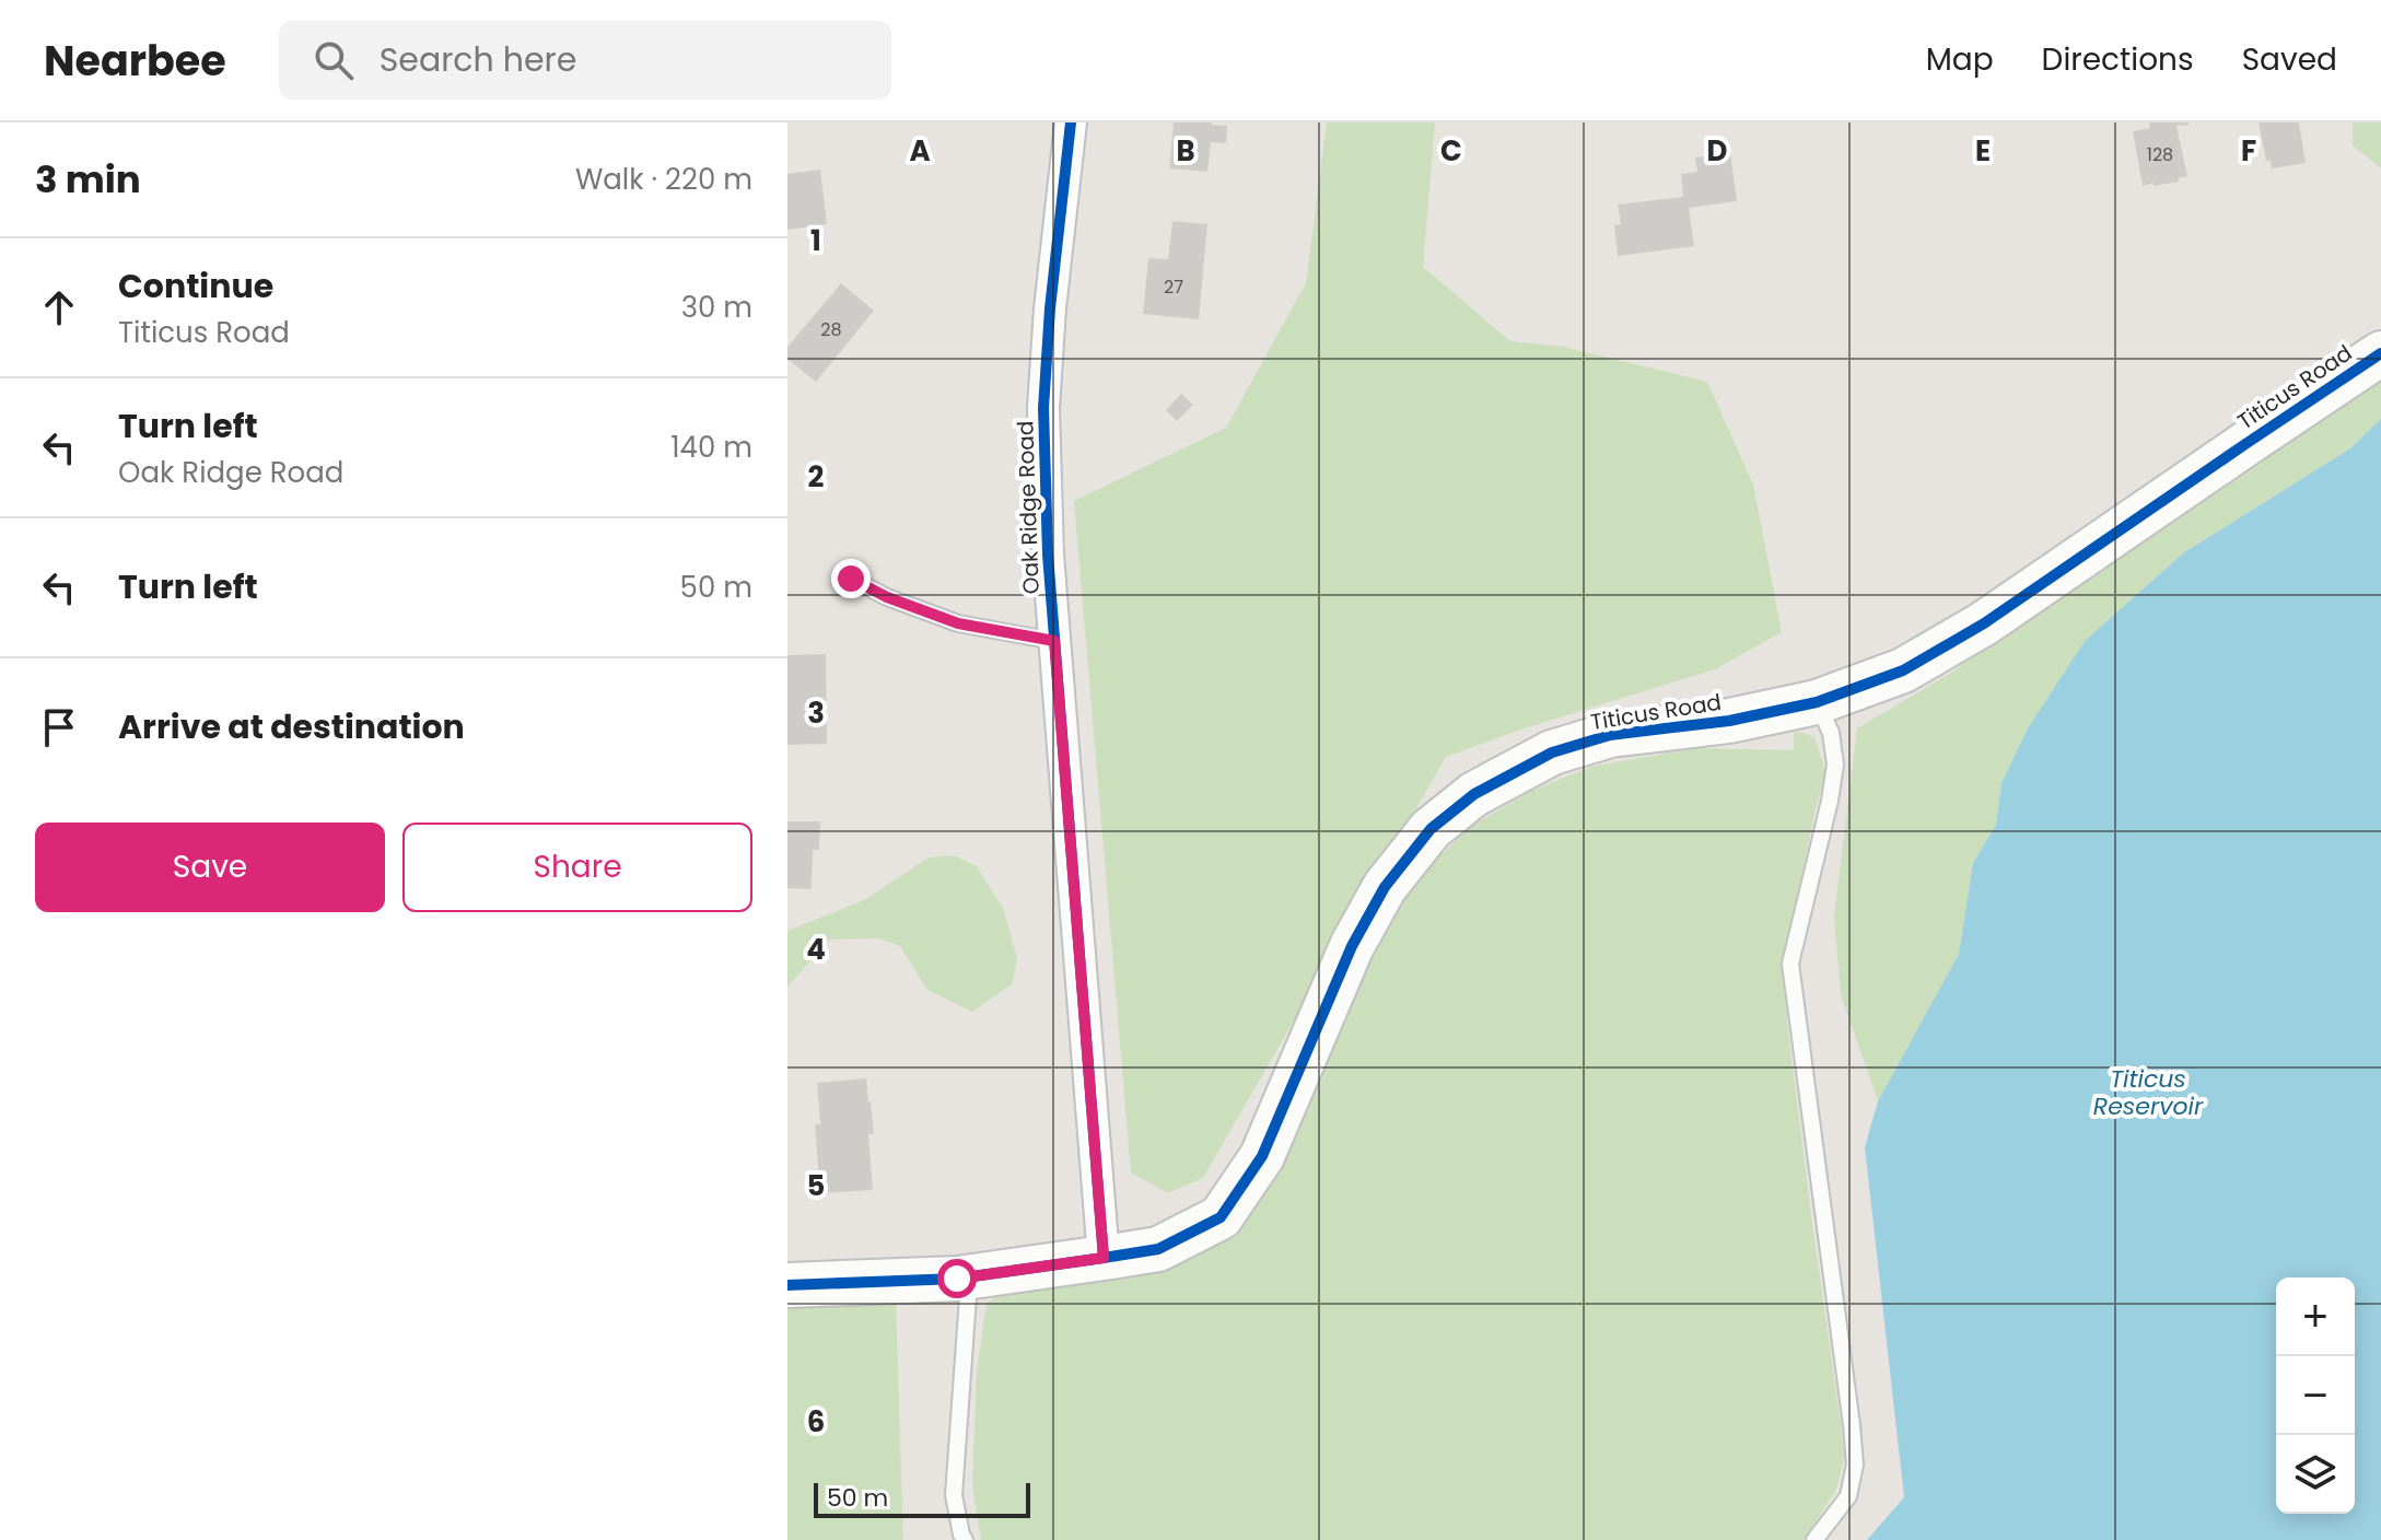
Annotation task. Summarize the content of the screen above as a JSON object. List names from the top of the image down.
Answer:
{
  "streets": {
    "main road": ["Titicus Road"],
    "street": ["Oak Ridge Road"]
  },
  "crossings": [
    ["Titicus Road", "Oak Ridge Road"]
  ],
  "water": ["Titicus Reservoir"],
  "house_numbers": ["128", "27", "28"],
  "scale_bar": "50 m",
  "page": {
    "header": "Nearbee",
    "search": "Search here",
    "nav": ["Map", "Directions", "Saved"],
    "heading": ["3 min", "Walk · 220 m"],
    "list": [
      ["Continue", "Titicus Road", "30 m"],
      ["Turn left", "Oak Ridge Road", "140 m"],
      ["Turn left", "50 m"],
      "Arrive at destination"
    ],
    "buttons": ["Save", "Share"],
    "map_buttons": ["+", "−"],
    "scale": "50 m"
  },
  "grid": {
    "columns": [
      "A",
      "B",
      "C",
      "D",
      "E",
      "F"
    ],
    "rows": [
      "1",
      "2",
      "3",
      "4",
      "5",
      "6"
    ]
  }
}
